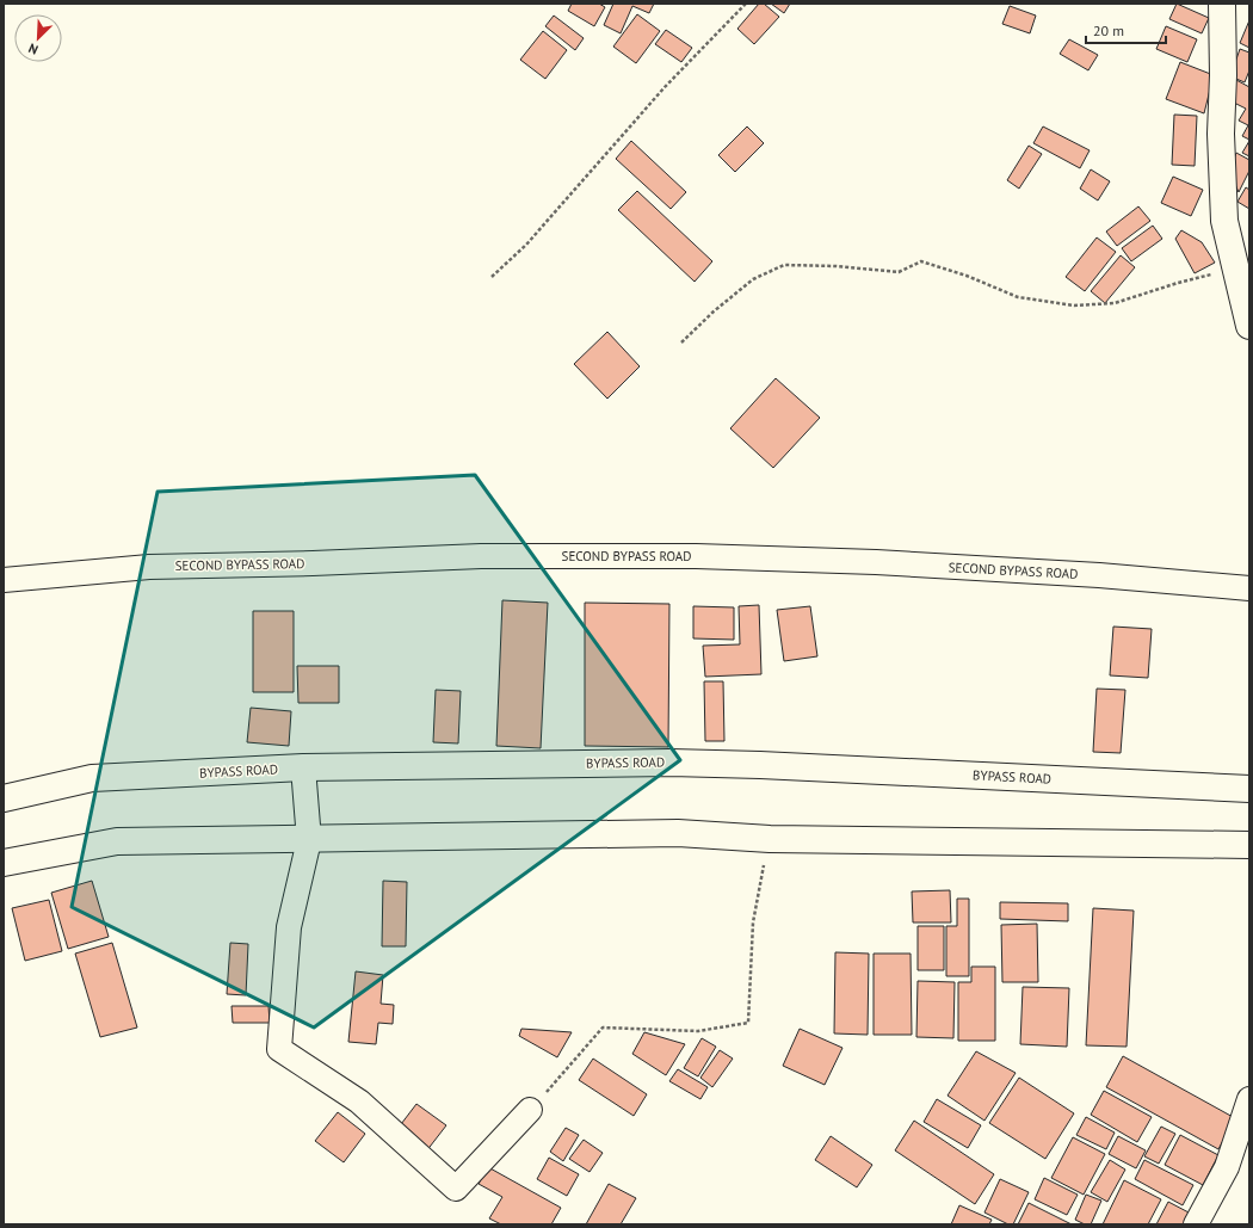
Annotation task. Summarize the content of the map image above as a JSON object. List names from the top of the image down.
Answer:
{
  "streets": {
    "main road": ["BYPASS ROAD"],
    "street": ["SECOND BYPASS ROAD"]
  },
  "scale_bar": "20 m",
  "north": "bottom left"
}
